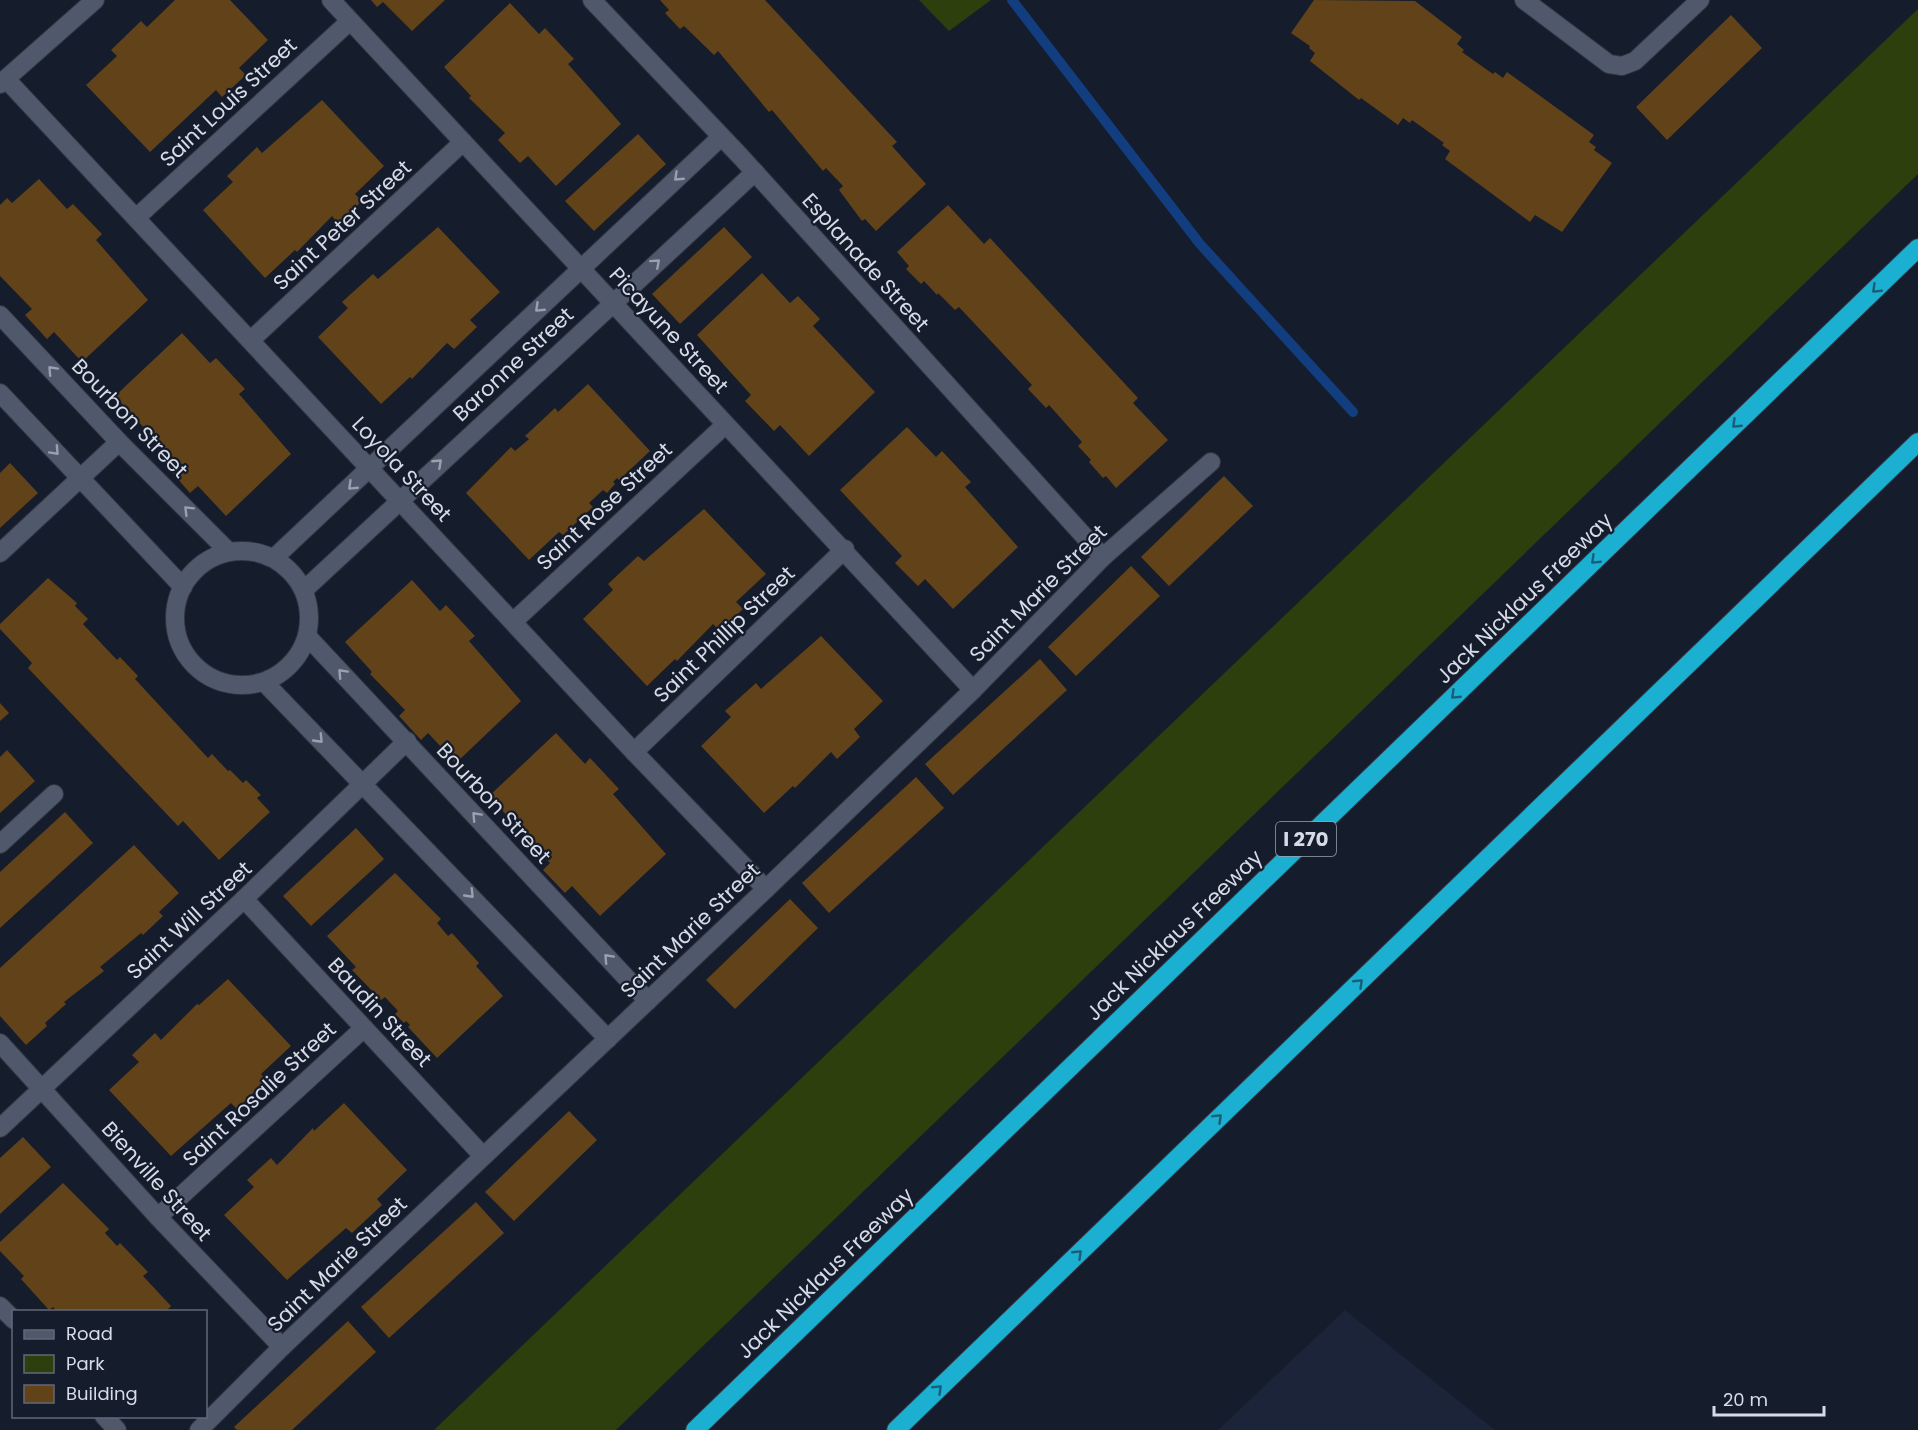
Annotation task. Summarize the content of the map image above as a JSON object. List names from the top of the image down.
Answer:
{
  "streets": {
    "highway": ["Jack Nicklaus Freeway", "I 270"],
    "street": [
      "Saint Louis Street",
      "Saint Peter Street",
      "Esplanade Street",
      "Picayune Street",
      "Baronne Street",
      "Bourbon Street",
      "Loyola Street",
      "Saint Rose Street",
      "Saint Marie Street",
      "Saint Phillip Street",
      "Saint Will Street",
      "Baudin Street",
      "Saint Rosalie Street",
      "Bienville Street"
    ]
  },
  "crossings": [
    ["Saint Louis Street", "Picayune Street"],
    ["Saint Louis Street", "Loyola Street"],
    ["Saint Peter Street", "Picayune Street"],
    ["Saint Peter Street", "Loyola Street"],
    ["Esplanade Street", "Baronne Street"],
    ["Esplanade Street", "Saint Marie Street"],
    ["Picayune Street", "Baronne Street"],
    ["Picayune Street", "Saint Rose Street"],
    ["Picayune Street", "Saint Marie Street"],
    ["Picayune Street", "Saint Phillip Street"],
    ["Baronne Street", "Bourbon Street"],
    ["Baronne Street", "Loyola Street"],
    ["Bourbon Street", "Saint Marie Street"],
    ["Bourbon Street", "Saint Will Street"],
    ["Loyola Street", "Saint Rose Street"],
    ["Loyola Street", "Saint Marie Street"],
    ["Loyola Street", "Saint Phillip Street"],
    ["Saint Marie Street", "Baudin Street"],
    ["Saint Marie Street", "Bienville Street"],
    ["Saint Will Street", "Baudin Street"],
    ["Saint Will Street", "Bienville Street"],
    ["Baudin Street", "Saint Rosalie Street"],
    ["Saint Rosalie Street", "Bienville Street"]
  ],
  "legend": ["Road", "Park", "Building"],
  "scale_bar": "20 m"
}
